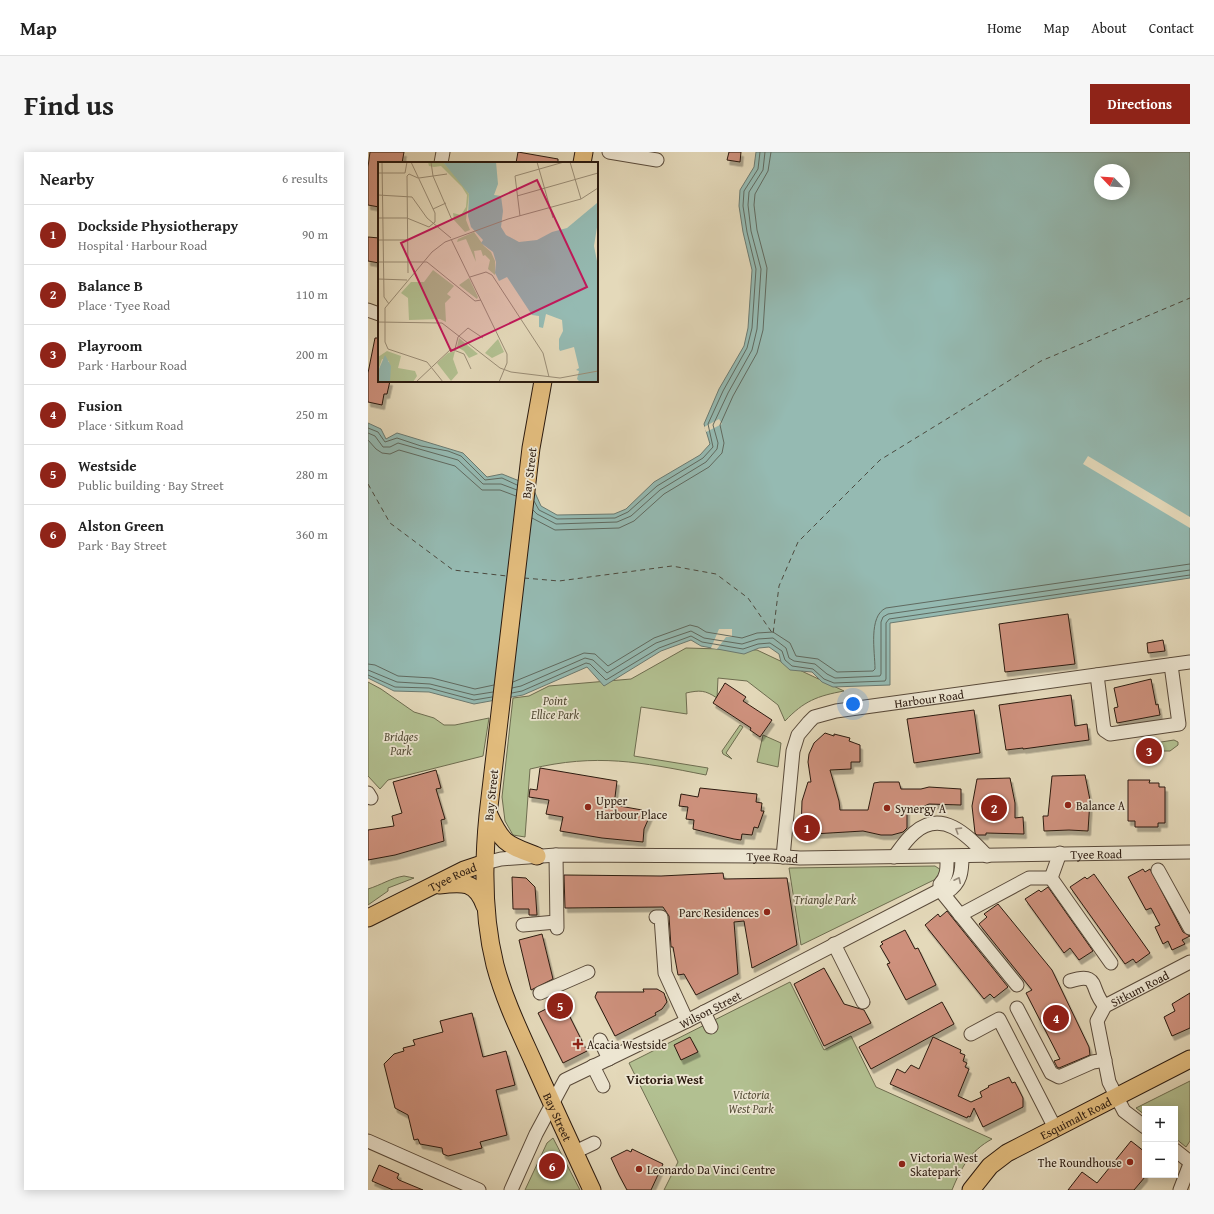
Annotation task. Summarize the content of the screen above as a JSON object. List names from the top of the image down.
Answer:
{
  "streets": {
    "main road": ["Bay Street", "Tyee Road", "Esquimalt Road"],
    "street": ["Harbour Road", "Sitkum Road", "Wilson Street"]
  },
  "crossings": [
    ["Bay Street", "Tyee Road"],
    ["Bay Street", "Wilson Street"],
    ["Harbour Road", "Tyee Road"],
    ["Tyee Road", "Wilson Street"],
    ["Sitkum Road", "Esquimalt Road"]
  ],
  "districts": ["Victoria West"],
  "parks": [
    "Point Ellice Park",
    "Bridges Park",
    "Triangle Park",
    "Victoria West Park"
  ],
  "places": {
    "other": [
      "Balance A",
      "Upper Harbour Place",
      "Synergy A",
      "Parc Residences",
      "The Roundhouse",
      "Victoria West Skatepark",
      "Leonardo Da Vinci Centre"
    ],
    "health": ["Acacia Westside"]
  },
  "north": "top left",
  "page": {
    "header": "Map",
    "nav": [
      "Home",
      "Map",
      "About",
      "Contact"
    ],
    "title": "Find us",
    "buttons": "Directions",
    "heading": ["Nearby", "6 results"],
    "list": [
      {
        "mark": "1",
        "name": "Dockside Physiotherapy",
        "note": "Hospital · Harbour Road",
        "value": "90 m"
      },
      {
        "mark": "2",
        "name": "Balance B",
        "note": "Place · Tyee Road",
        "value": "110 m"
      },
      {
        "mark": "3",
        "name": "Playroom",
        "note": "Park · Harbour Road",
        "value": "200 m"
      },
      {
        "mark": "4",
        "name": "Fusion",
        "note": "Place · Sitkum Road",
        "value": "250 m"
      },
      {
        "mark": "5",
        "name": "Westside",
        "note": "Public building · Bay Street",
        "value": "280 m"
      },
      {
        "mark": "6",
        "name": "Alston Green",
        "note": "Park · Bay Street",
        "value": "360 m"
      }
    ],
    "pins": [
      "3",
      "2",
      "1",
      "5",
      "4",
      "6"
    ],
    "map_buttons": ["+", "−"]
  }
}
